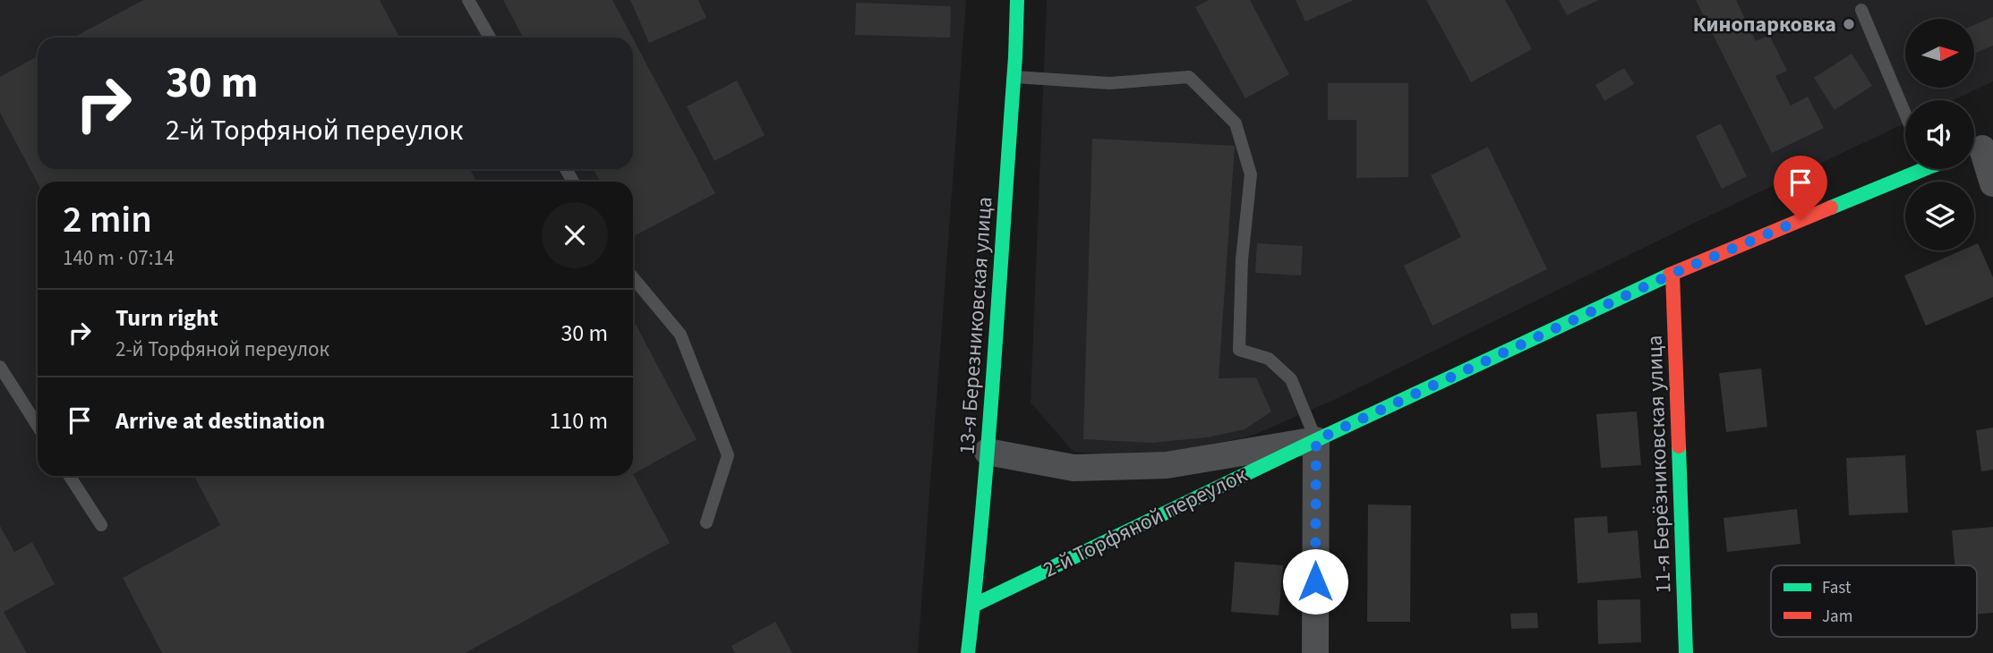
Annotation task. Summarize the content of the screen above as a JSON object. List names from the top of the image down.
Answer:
{
  "streets": {
    "street": ["13-я Березниковская улица", "11-я Берёзниковская улица", "2-й Торфяной переулок"]
  },
  "crossings": [
    ["13-я Березниковская улица", "2-й Торфяной переулок"],
    ["11-я Берёзниковская улица", "2-й Торфяной переулок"]
  ],
  "places": ["Кинопарковка"],
  "legend": ["Fast", "Jam"],
  "north": "right",
  "page": {
    "turn": ["30 m", "2-й Торфяной переулок"],
    "heading": ["2 min", "140 m · 07:14"],
    "list": [
      {
        "name": "Turn right",
        "note": "2-й Торфяной переулок",
        "value": "30 m"
      },
      {
        "name": "Arrive at destination",
        "value": "110 m"
      }
    ]
  }
}
